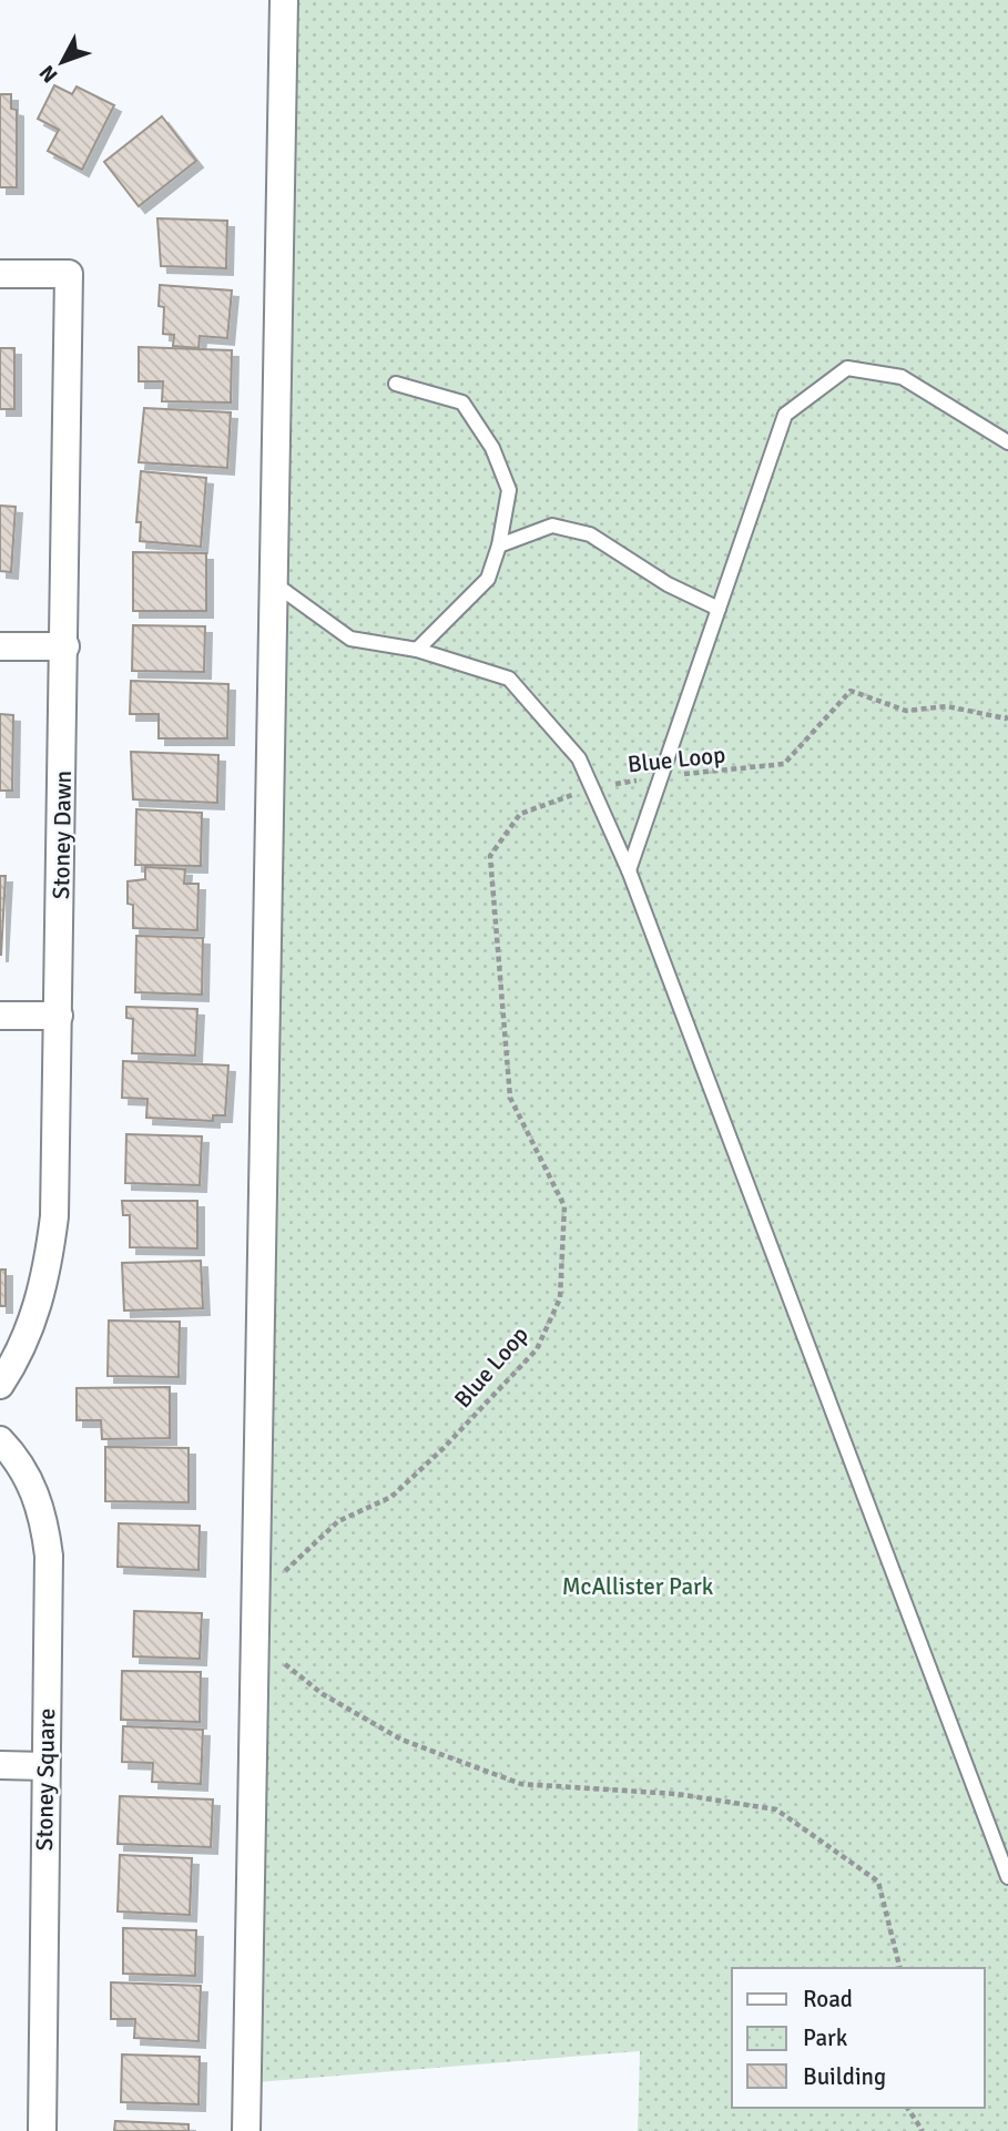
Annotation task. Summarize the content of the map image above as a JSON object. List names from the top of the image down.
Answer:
{
  "streets": {
    "street": ["Stoney Dawn", "Stoney Square"],
    "path": ["Blue Loop"]
  },
  "parks": ["McAllister Park"],
  "legend": ["Road", "Park", "Building"],
  "north": "bottom left"
}
